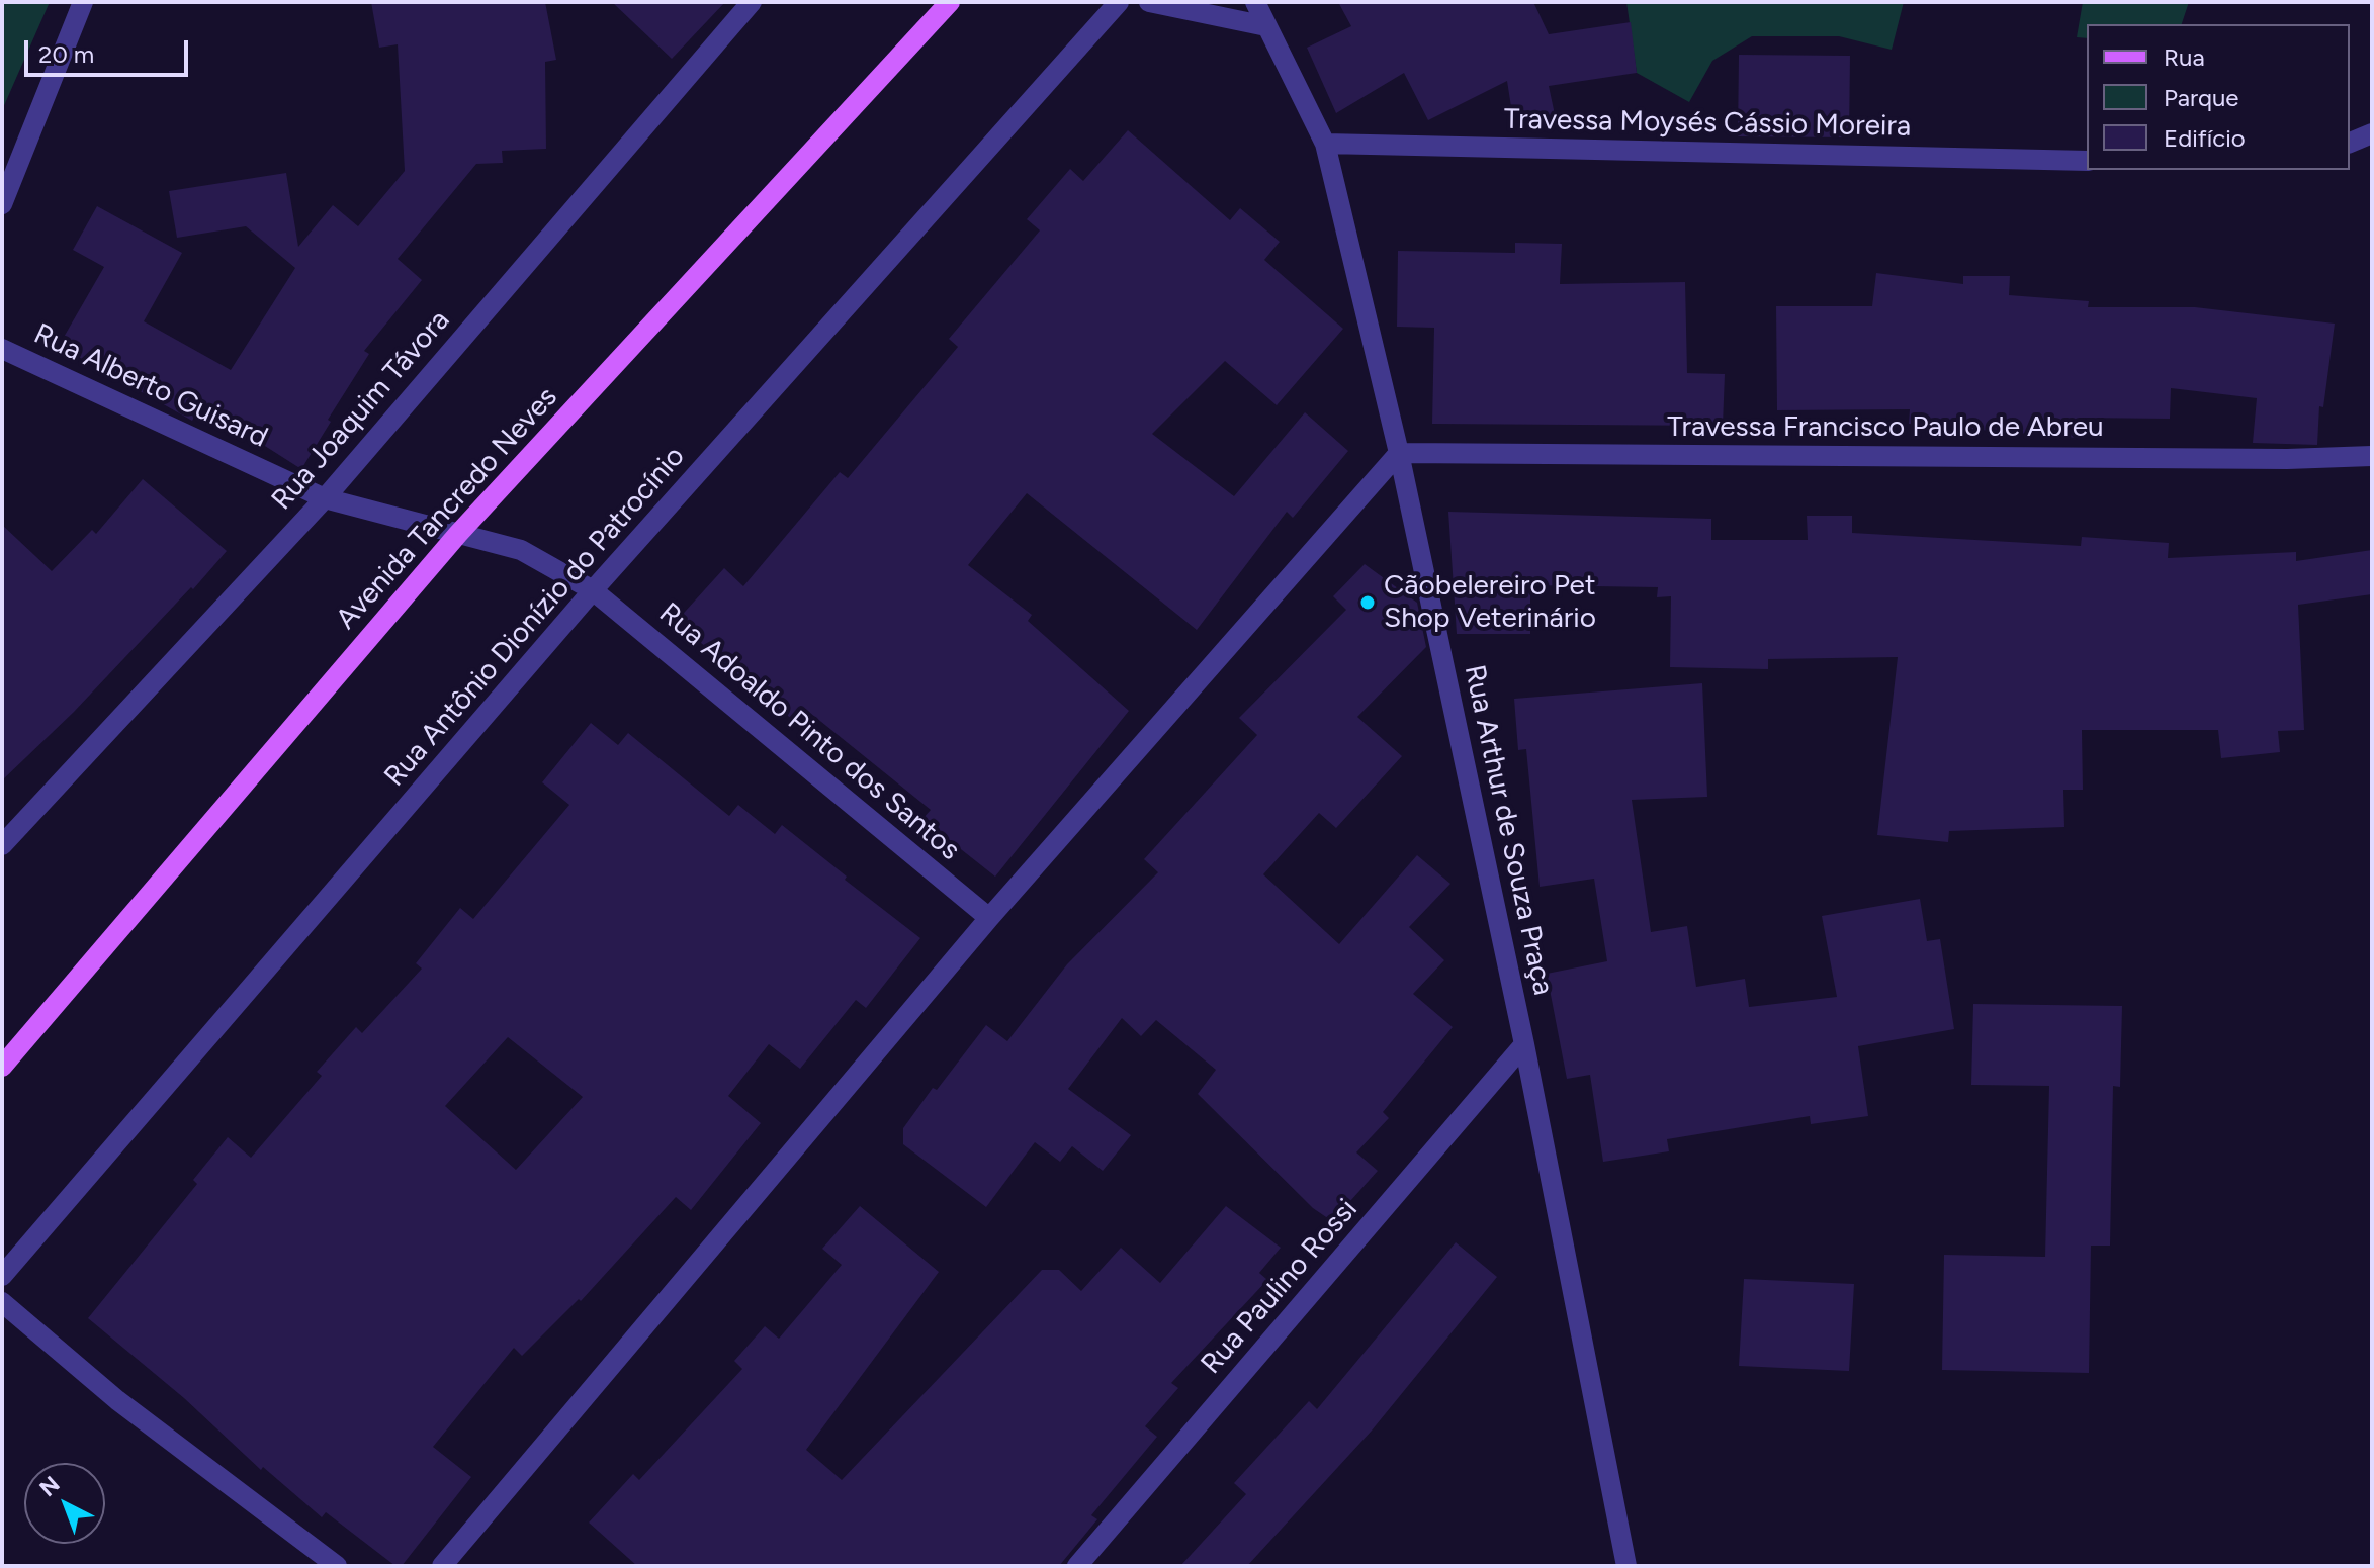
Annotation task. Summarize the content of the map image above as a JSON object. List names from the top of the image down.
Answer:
{
  "streets": {
    "main road": ["Avenida Tancredo Neves"],
    "street": [
      "Travessa Moysés Cássio Moreira",
      "Rua Alberto Guisard",
      "Rua Joaquim Távora",
      "Travessa Francisco Paulo de Abreu",
      "Rua Antônio Dionízio do Patrocínio",
      "Rua Adoaldo Pinto dos Santos",
      "Rua Arthur de Souza Praça",
      "Rua Paulino Rossi"
    ]
  },
  "crossings": [
    ["Travessa Moysés Cássio Moreira", "Rua Arthur de Souza Praça"],
    ["Rua Alberto Guisard", "Rua Joaquim Távora"],
    ["Rua Alberto Guisard", "Avenida Tancredo Neves"],
    ["Rua Alberto Guisard", "Rua Antônio Dionízio do Patrocínio"],
    ["Rua Alberto Guisard", "Rua Adoaldo Pinto dos Santos"],
    ["Travessa Francisco Paulo de Abreu", "Rua Arthur de Souza Praça"],
    ["Rua Antônio Dionízio do Patrocínio", "Rua Adoaldo Pinto dos Santos"],
    ["Rua Arthur de Souza Praça", "Rua Paulino Rossi"]
  ],
  "places": ["Cãobelereiro Pet Shop Veterinário"],
  "legend": ["Rua", "Parque", "Edifício"],
  "scale_bar": "20 m",
  "north": "top left"
}
